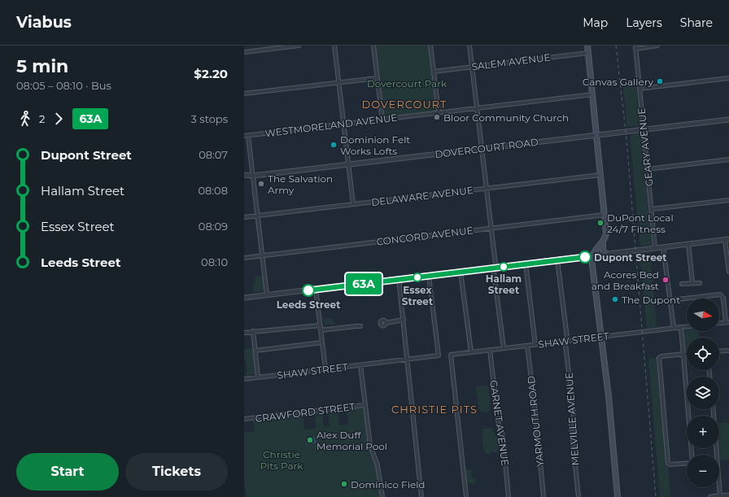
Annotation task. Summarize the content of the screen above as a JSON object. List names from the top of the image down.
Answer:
{
  "streets": {
    "street": [
      "SALEM AVENUE",
      "WESTMORELAND AVENUE",
      "GEARY AVENUE",
      "DOVERCOURT ROAD",
      "DELAWARE AVENUE",
      "CONCORD AVENUE",
      "SHAW STREET",
      "CRAWFORD STREET",
      "MELVILLE AVENUE",
      "YARMOUTH ROAD",
      "GARNET AVENUE"
    ]
  },
  "crossings": [
    ["GEARY AVENUE", "DOVERCOURT ROAD"],
    ["SHAW STREET", "MELVILLE AVENUE"],
    ["SHAW STREET", "YARMOUTH ROAD"],
    ["SHAW STREET", "GARNET AVENUE"]
  ],
  "districts": ["DOVERCOURT", "CHRISTIE PITS"],
  "parks": ["Dovercourt Park", "Christie Pits Park"],
  "places": [
    "Canvas Gallery",
    "Bloor Community Church",
    "Dominion Felt Works Lofts",
    "The Salvation Army",
    "DuPont Local 24/7 Fitness",
    "Dupont Street",
    "Hallam Street",
    "Essex Street",
    "Acores Bed and Breakfast",
    "Leeds Street",
    "The Dupont",
    "Alex Duff Memorial Pool",
    "Dominico Field"
  ],
  "lines": ["bus line 63A"],
  "north": "right",
  "page": {
    "header": "Viabus",
    "nav": ["Map", "Layers", "Share"],
    "heading": ["5 min", "08:05 – 08:10 · Bus", "$2.20"],
    "on_map": "63A",
    "legs": ["2", "63A", "3 stops"],
    "list": [
      {
        "name": "Dupont Street",
        "value": "08:07"
      },
      {
        "name": "Hallam Street",
        "value": "08:08"
      },
      {
        "name": "Essex Street",
        "value": "08:09"
      },
      {
        "name": "Leeds Street",
        "value": "08:10"
      }
    ],
    "map_buttons": ["+", "−"],
    "buttons": ["Start", "Tickets"]
  }
}
